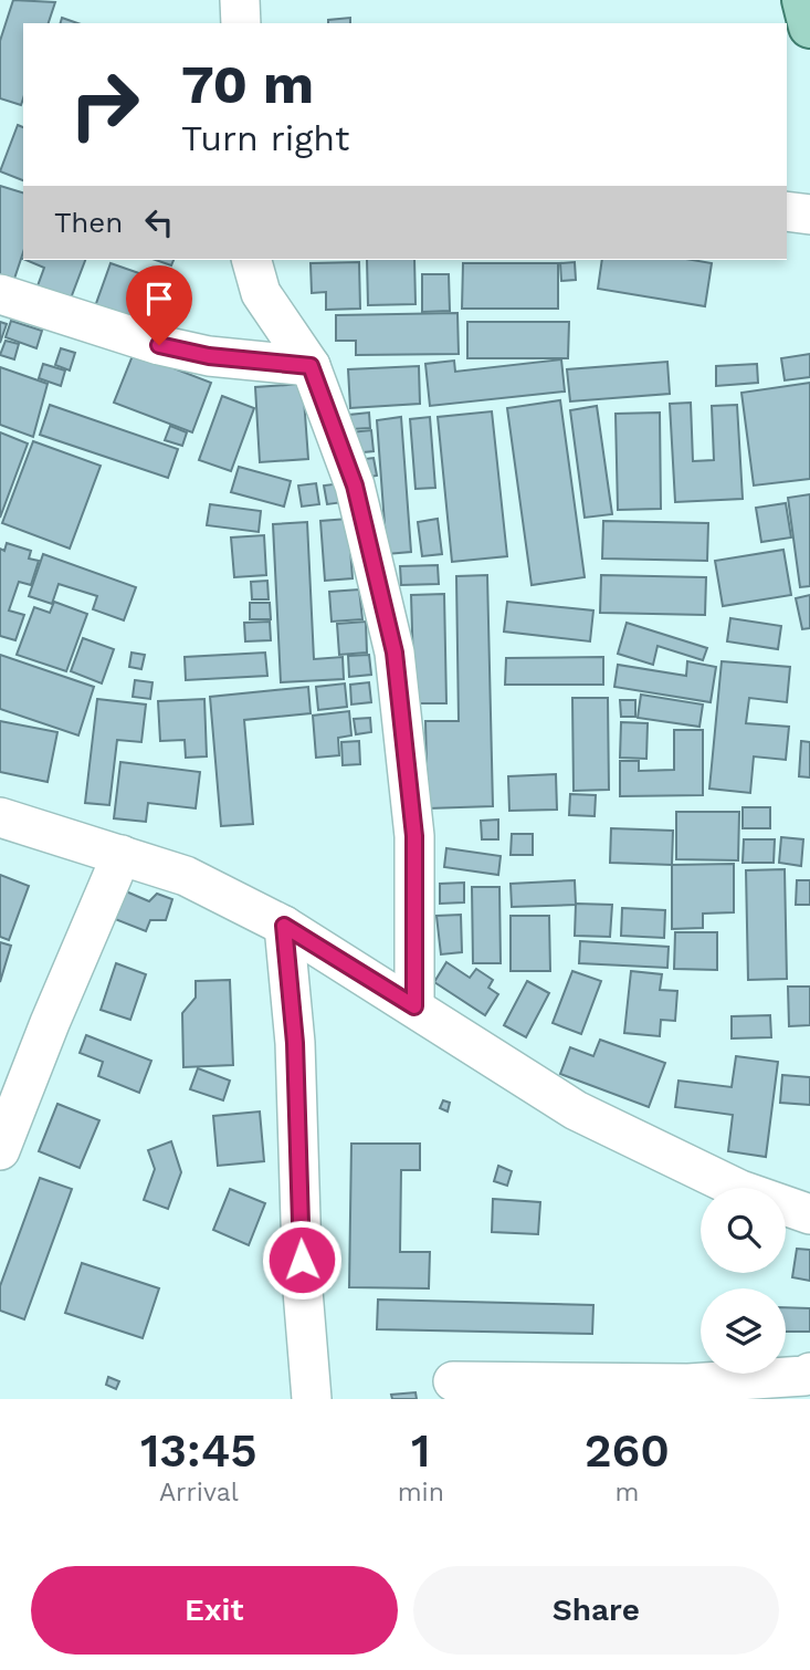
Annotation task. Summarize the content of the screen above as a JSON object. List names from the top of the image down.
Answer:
{
  "page": {
    "turn": ["70 m", "Turn right"],
    "then": "Then",
    "eta": [
      "13:45",
      "Arrival",
      "1",
      "min",
      "260",
      "m"
    ],
    "buttons": ["Exit", "Share"]
  }
}
